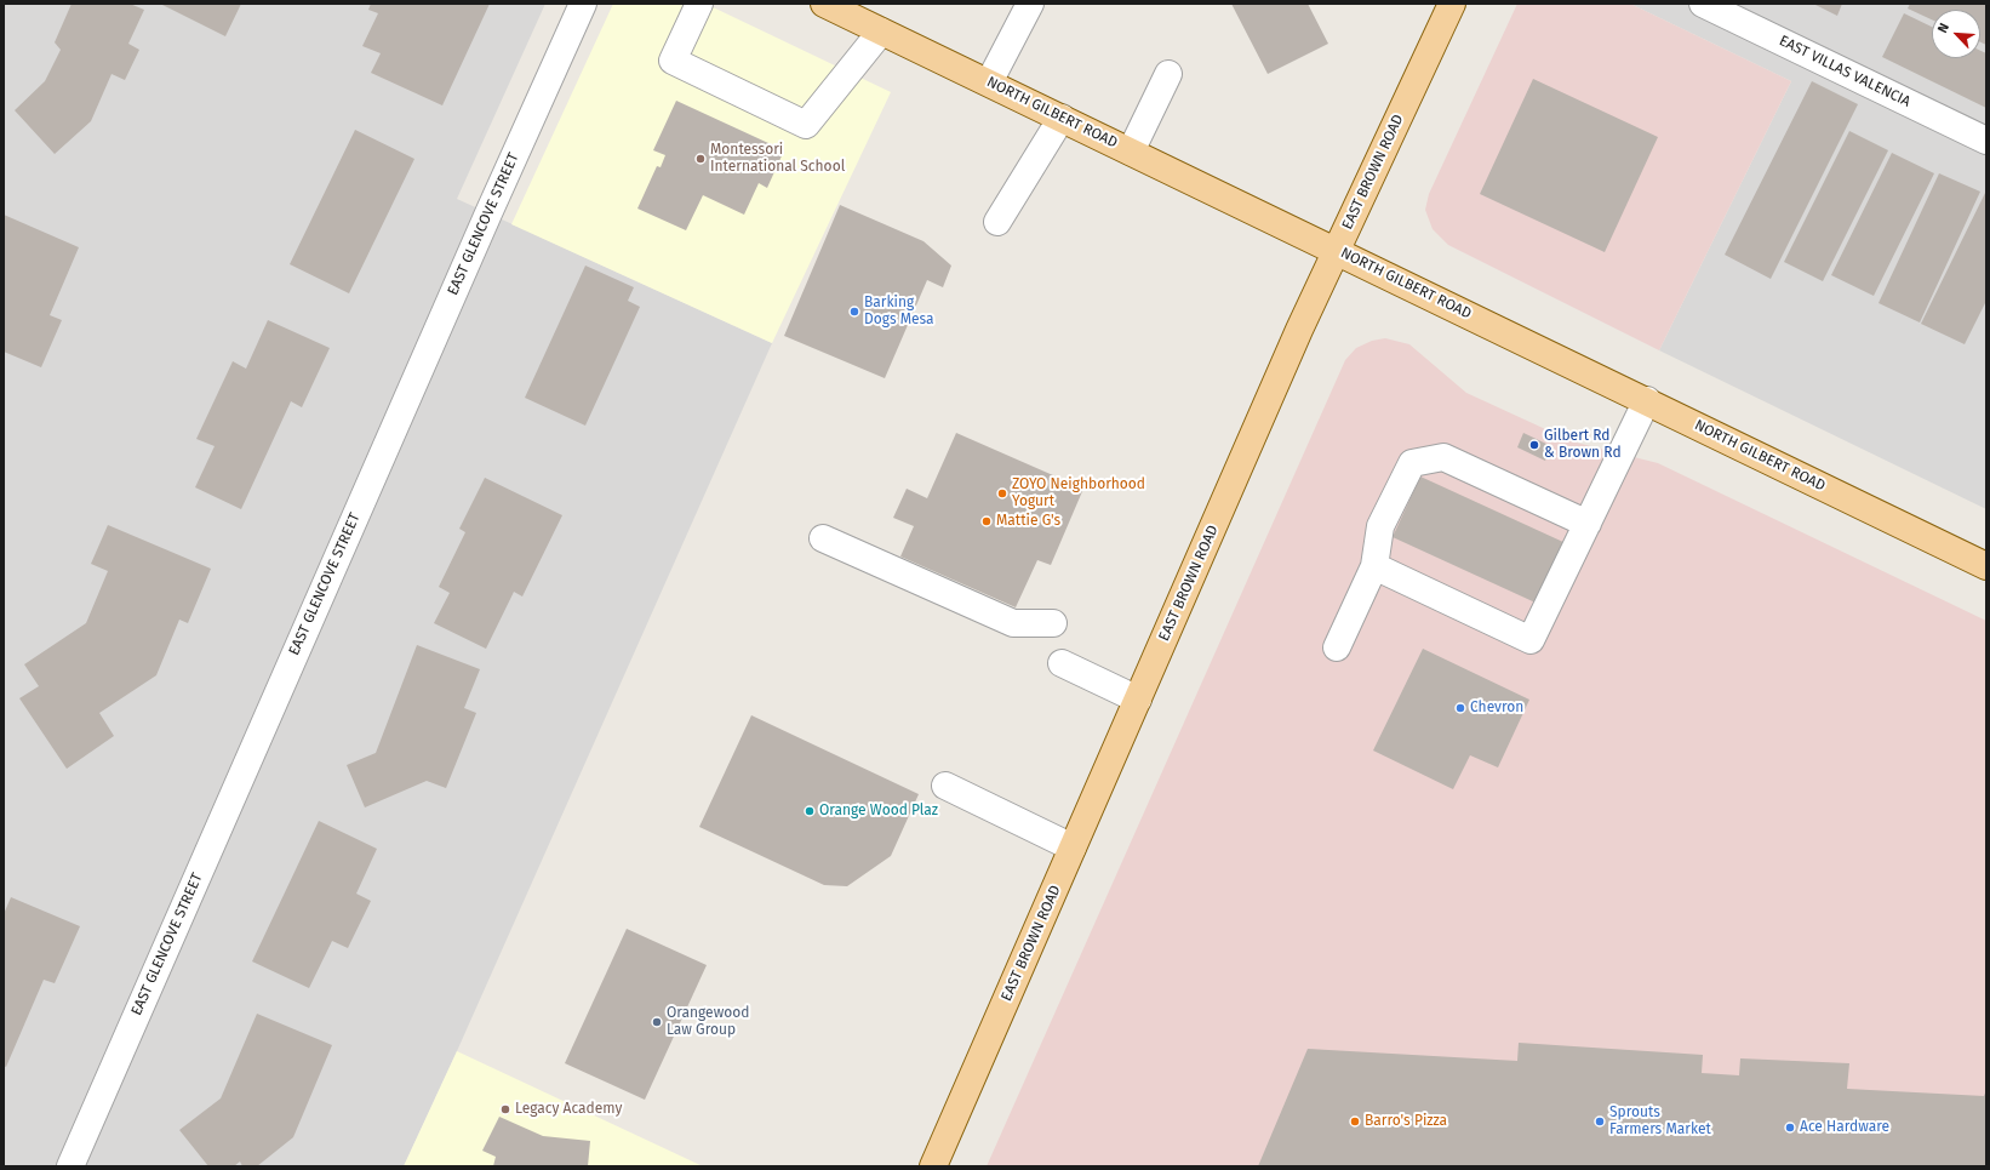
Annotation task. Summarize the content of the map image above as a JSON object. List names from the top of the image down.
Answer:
{
  "streets": {
    "main road": ["NORTH GILBERT ROAD", "EAST BROWN ROAD"],
    "street": ["EAST VILLAS VALENCIA", "EAST GLENCOVE STREET"]
  },
  "crossings": [
    ["NORTH GILBERT ROAD", "EAST BROWN ROAD"]
  ],
  "places": [
    "Montessori International School",
    "Barking Dogs Mesa",
    "Gilbert Rd & Brown Rd",
    "ZOYO Neighborhood Yogurt",
    "Mattie G's",
    "Chevron",
    "Orange Wood Plaz",
    "Orangewood Law Group",
    "Legacy Academy",
    "Barro's Pizza",
    "Sprouts Farmers Market",
    "Ace Hardware"
  ],
  "north": "top left"
}
